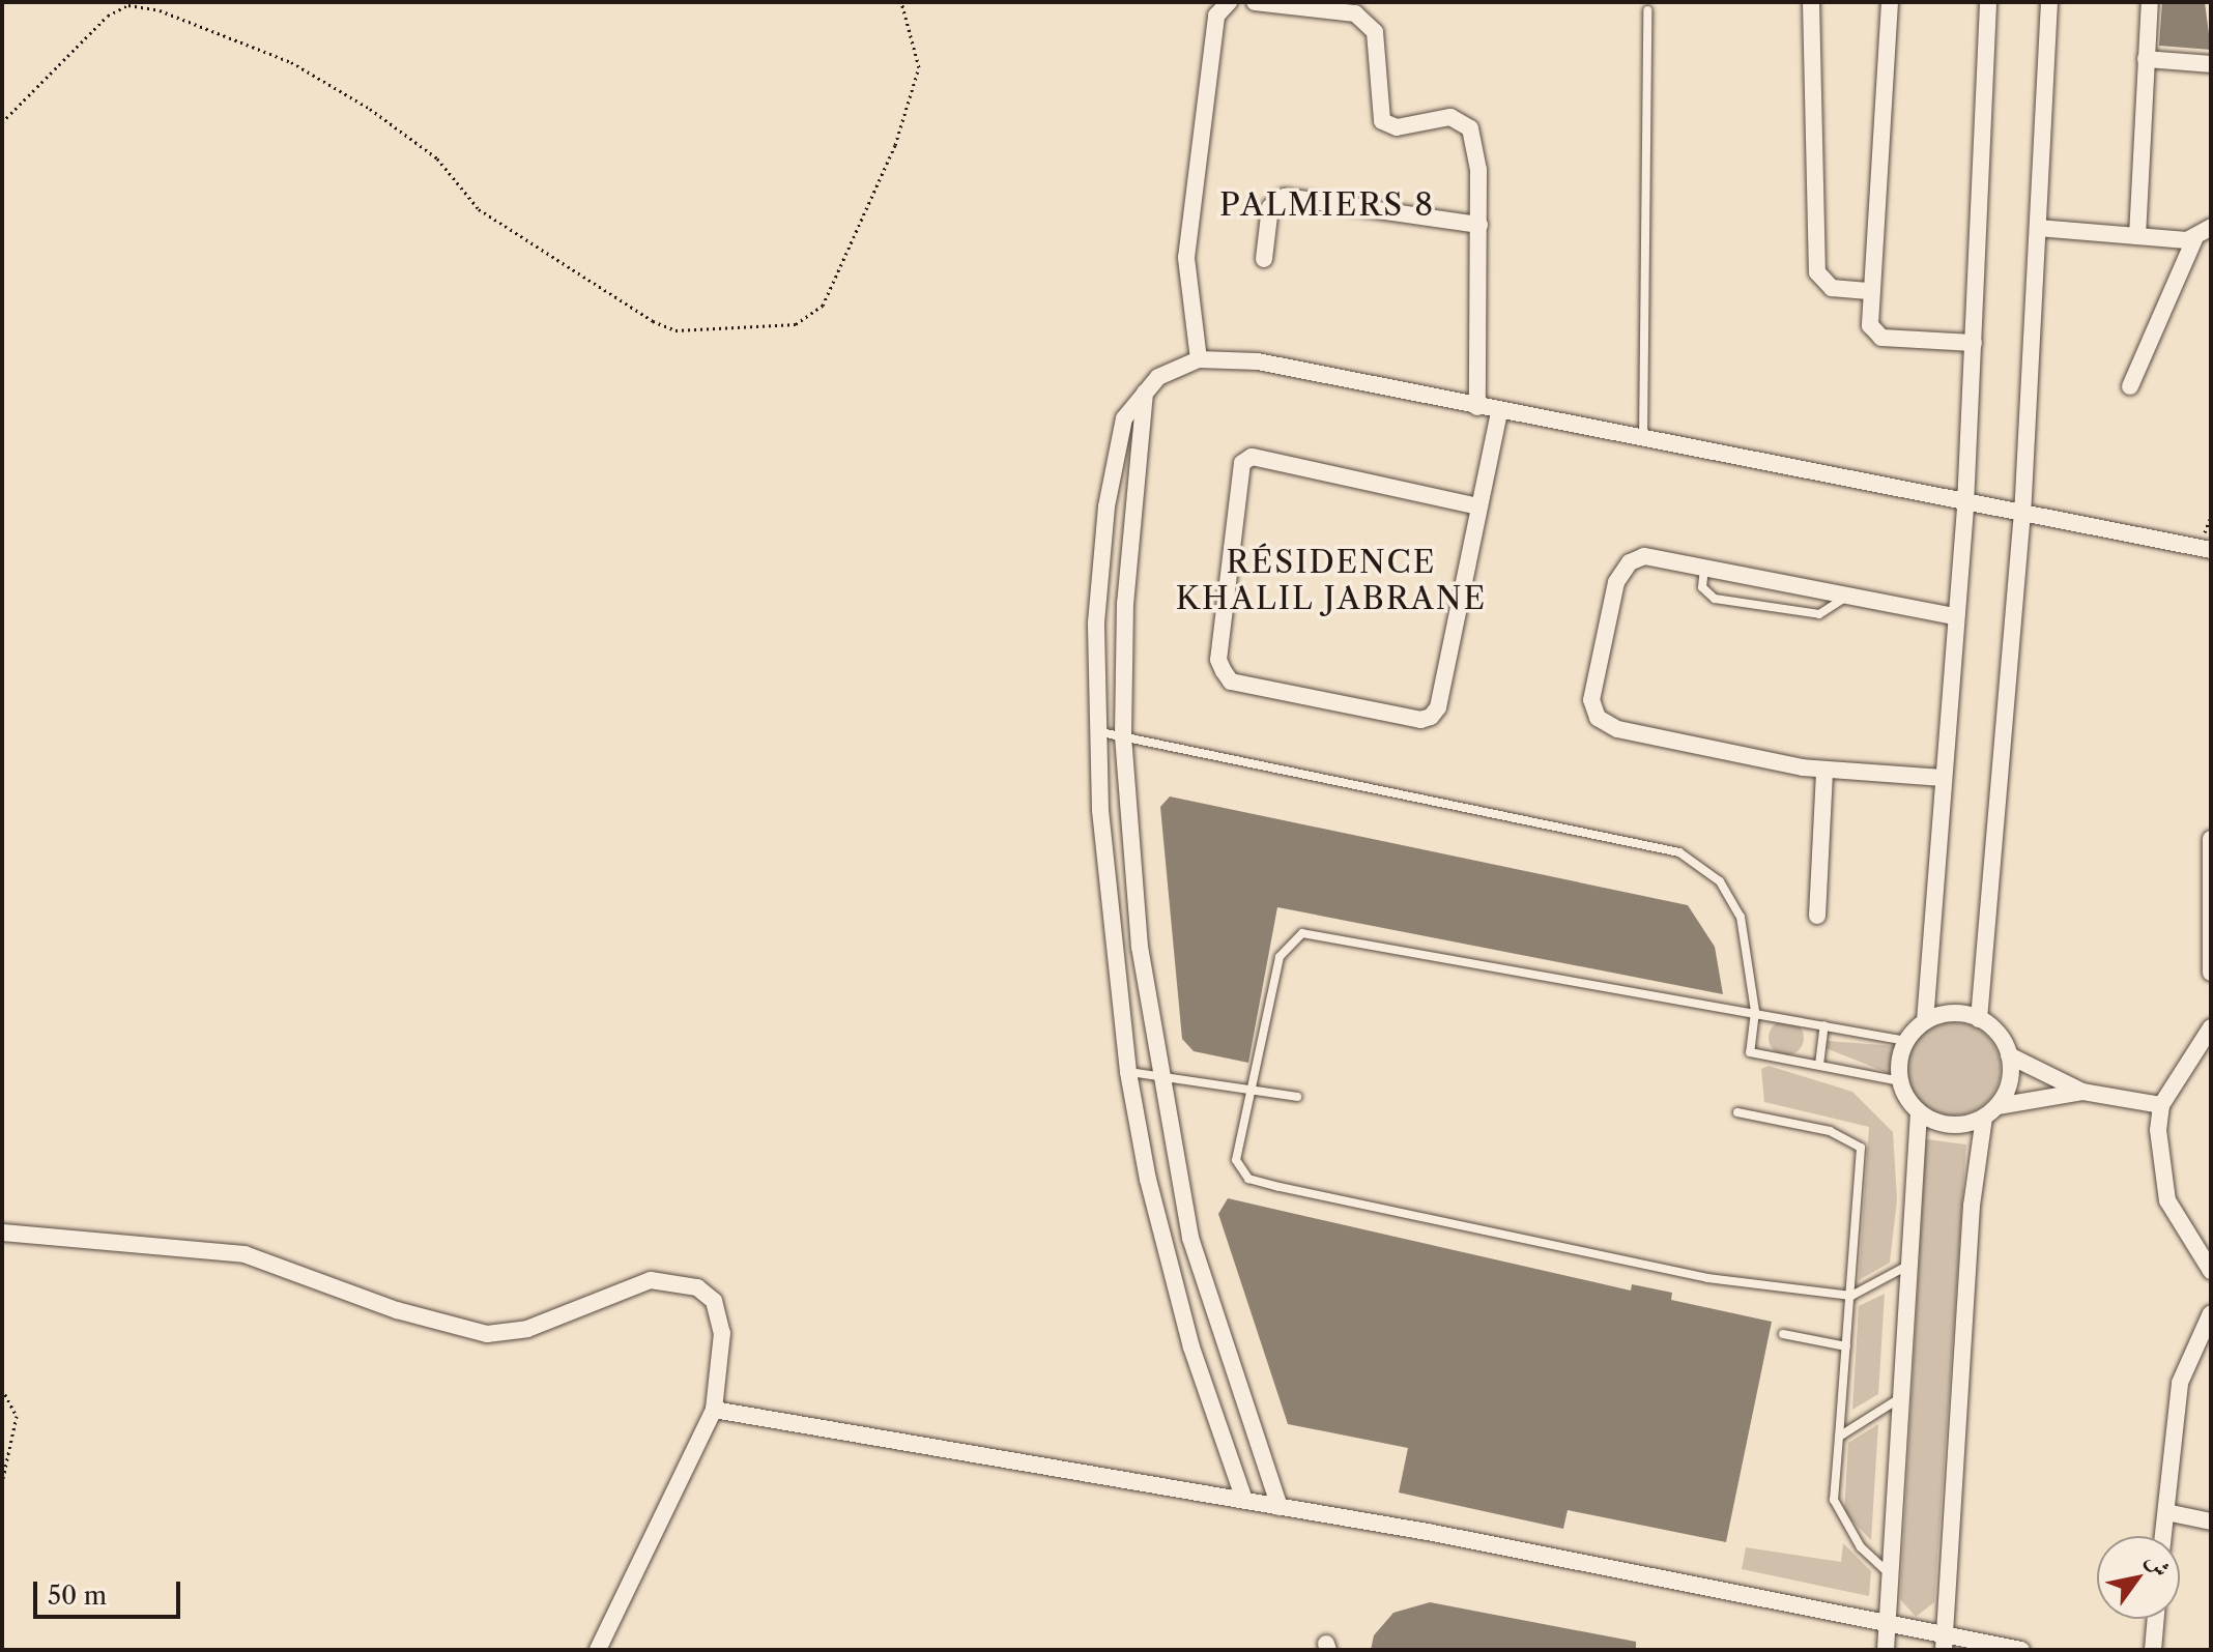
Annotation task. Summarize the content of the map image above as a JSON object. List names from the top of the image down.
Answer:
{
  "districts": ["PALMIERS 8", "RÉSIDENCE KHALIL JABRANE"],
  "scale_bar": "50 m",
  "north": "top right"
}
